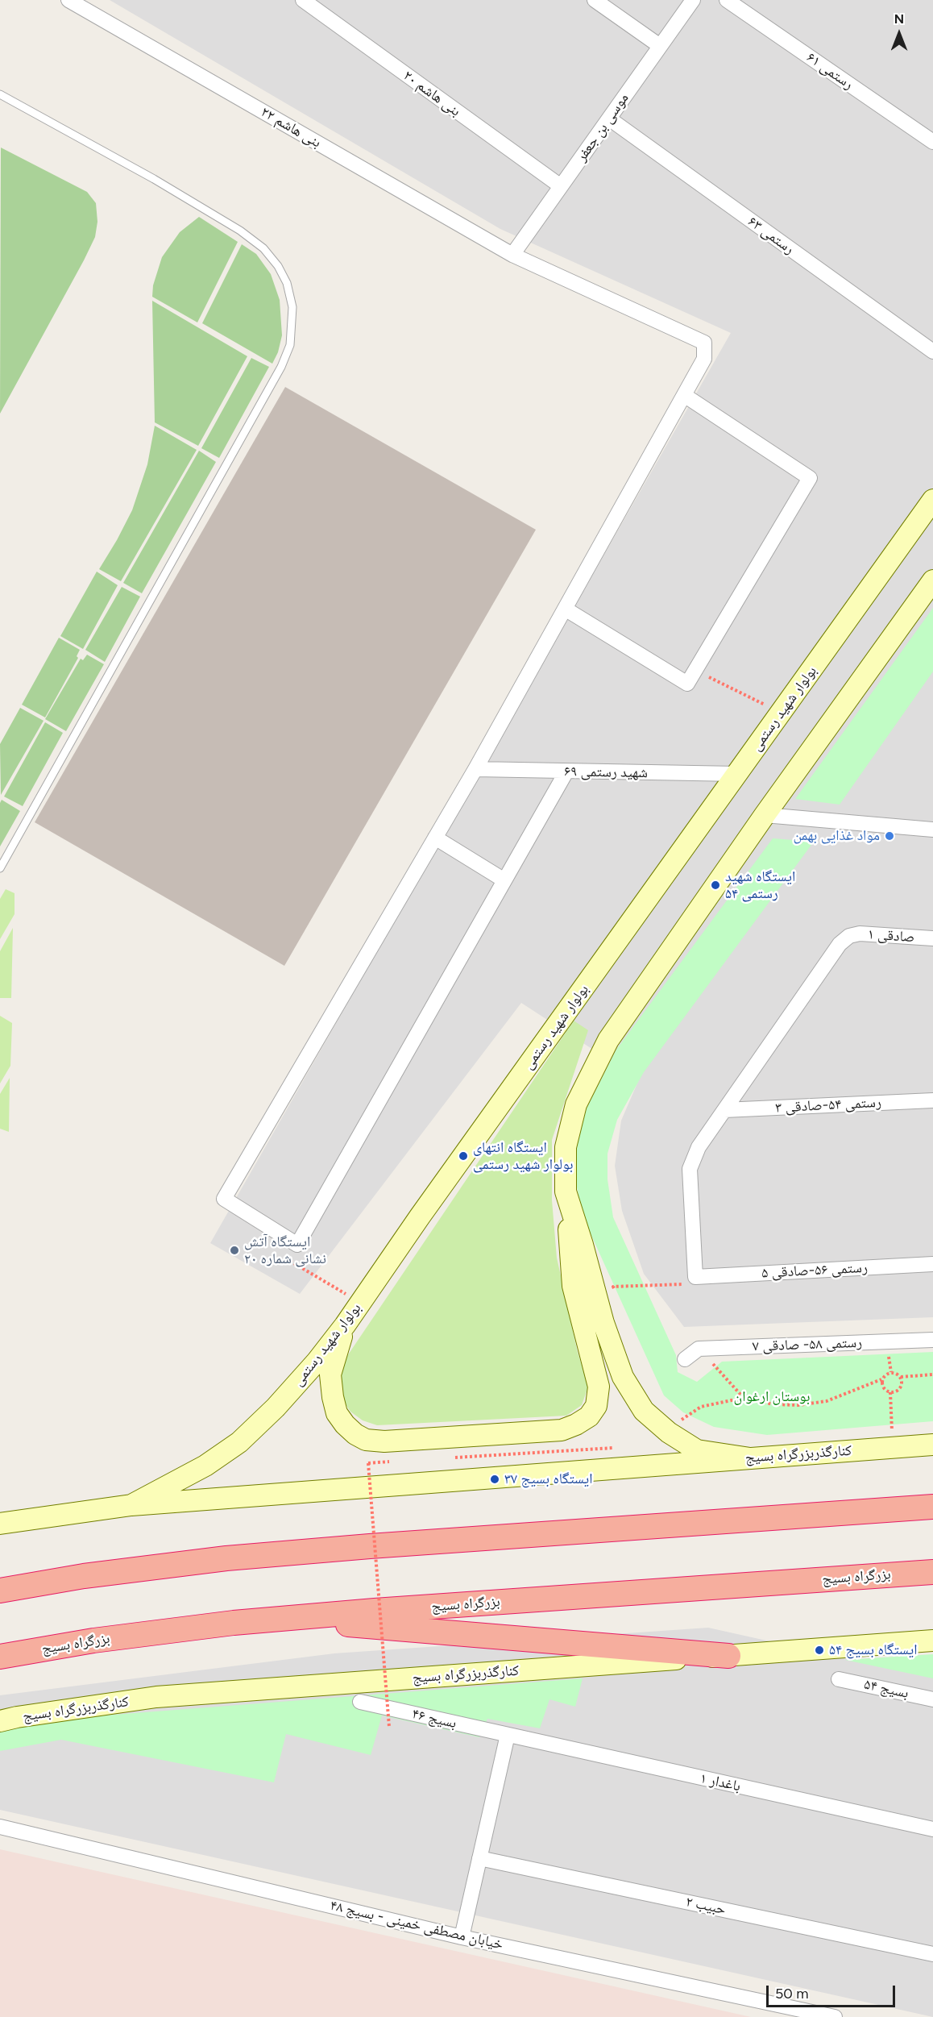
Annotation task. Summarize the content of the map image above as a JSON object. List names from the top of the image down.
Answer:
{
  "streets": {
    "highway": ["بزرگراه بسیج"],
    "main road": ["بولوار شهید رستمی", "کنارگذربزرگراه بسیج"],
    "street": [
      "رستمی ۶۱",
      "بنی هاشم ۲۰",
      "بنی هاشم ۲۲",
      "موسی بن جعفر",
      "رستمی ۶۳",
      "شهید رستمی ۶۹",
      "صادقی ۱",
      "رستمی ۵۴-صادقی ۳",
      "رستمی ۵۶-صادقی ۵",
      "رستمی ۵۸- صادقی ۷",
      "بسیج ۵۴",
      "بسیج ۴۶",
      "باغدار ۱",
      "حبیب ۲",
      "خیابان مصطفی خمینی - بسیج ۴۸"
    ]
  },
  "crossings": [
    ["بنی هاشم ۲۰", "موسی بن جعفر"],
    ["بنی هاشم ۲۲", "موسی بن جعفر"],
    ["موسی بن جعفر", "رستمی ۶۳"],
    ["بولوار شهید رستمی", "شهید رستمی ۶۹"],
    ["بولوار شهید رستمی", "کنارگذربزرگراه بسیج"],
    ["صادقی ۱", "رستمی ۵۴-صادقی ۳"],
    ["بسیج ۴۶", "باغدار ۱"]
  ],
  "parks": ["بوستان ارغوان"],
  "places": [
    "مواد غذایی بهمن",
    "ایستگاه شهید رستمی ۵۴",
    "ایستگاه انتهای بولوار شهید رستمی",
    "ایستگاه آتش نشانی شماره ۲۰",
    "ایستگاه بسیج ۳۷",
    "ایستگاه بسیج ۵۴"
  ],
  "scale_bar": "50 m",
  "north": "top"
}
